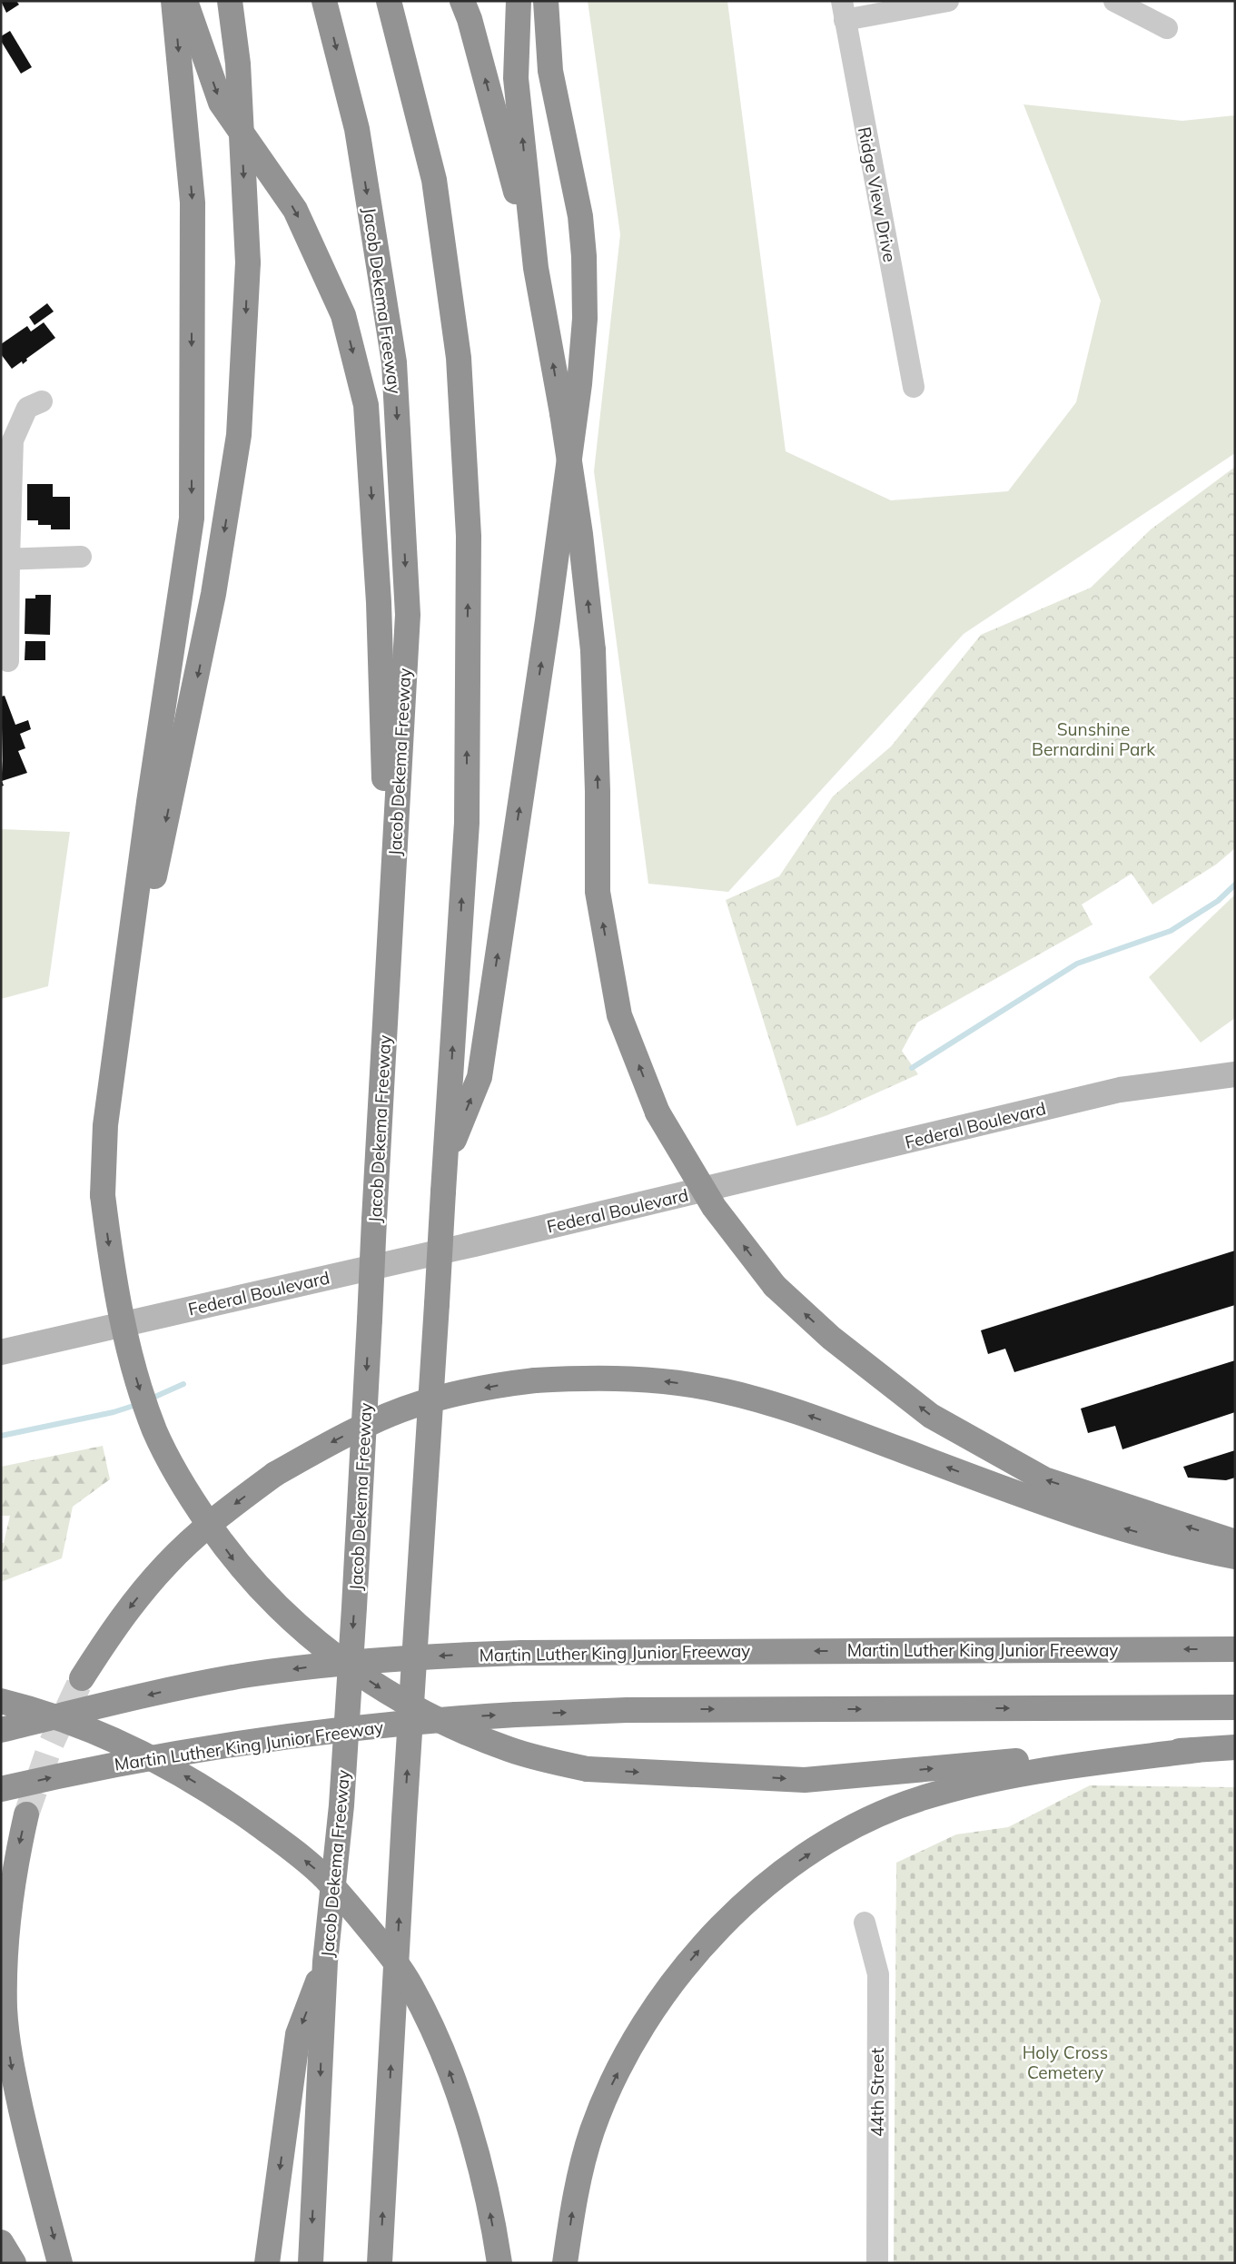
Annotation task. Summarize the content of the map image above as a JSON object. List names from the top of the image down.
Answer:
{
  "streets": {
    "highway": ["Jacob Dekema Freeway", "Martin Luther King Junior Freeway"],
    "main road": ["Federal Boulevard"],
    "street": ["Ridge View Drive", "44th Street"]
  },
  "parks": ["Sunshine Bernardini Park", "Holy Cross Cemetery"]
}
